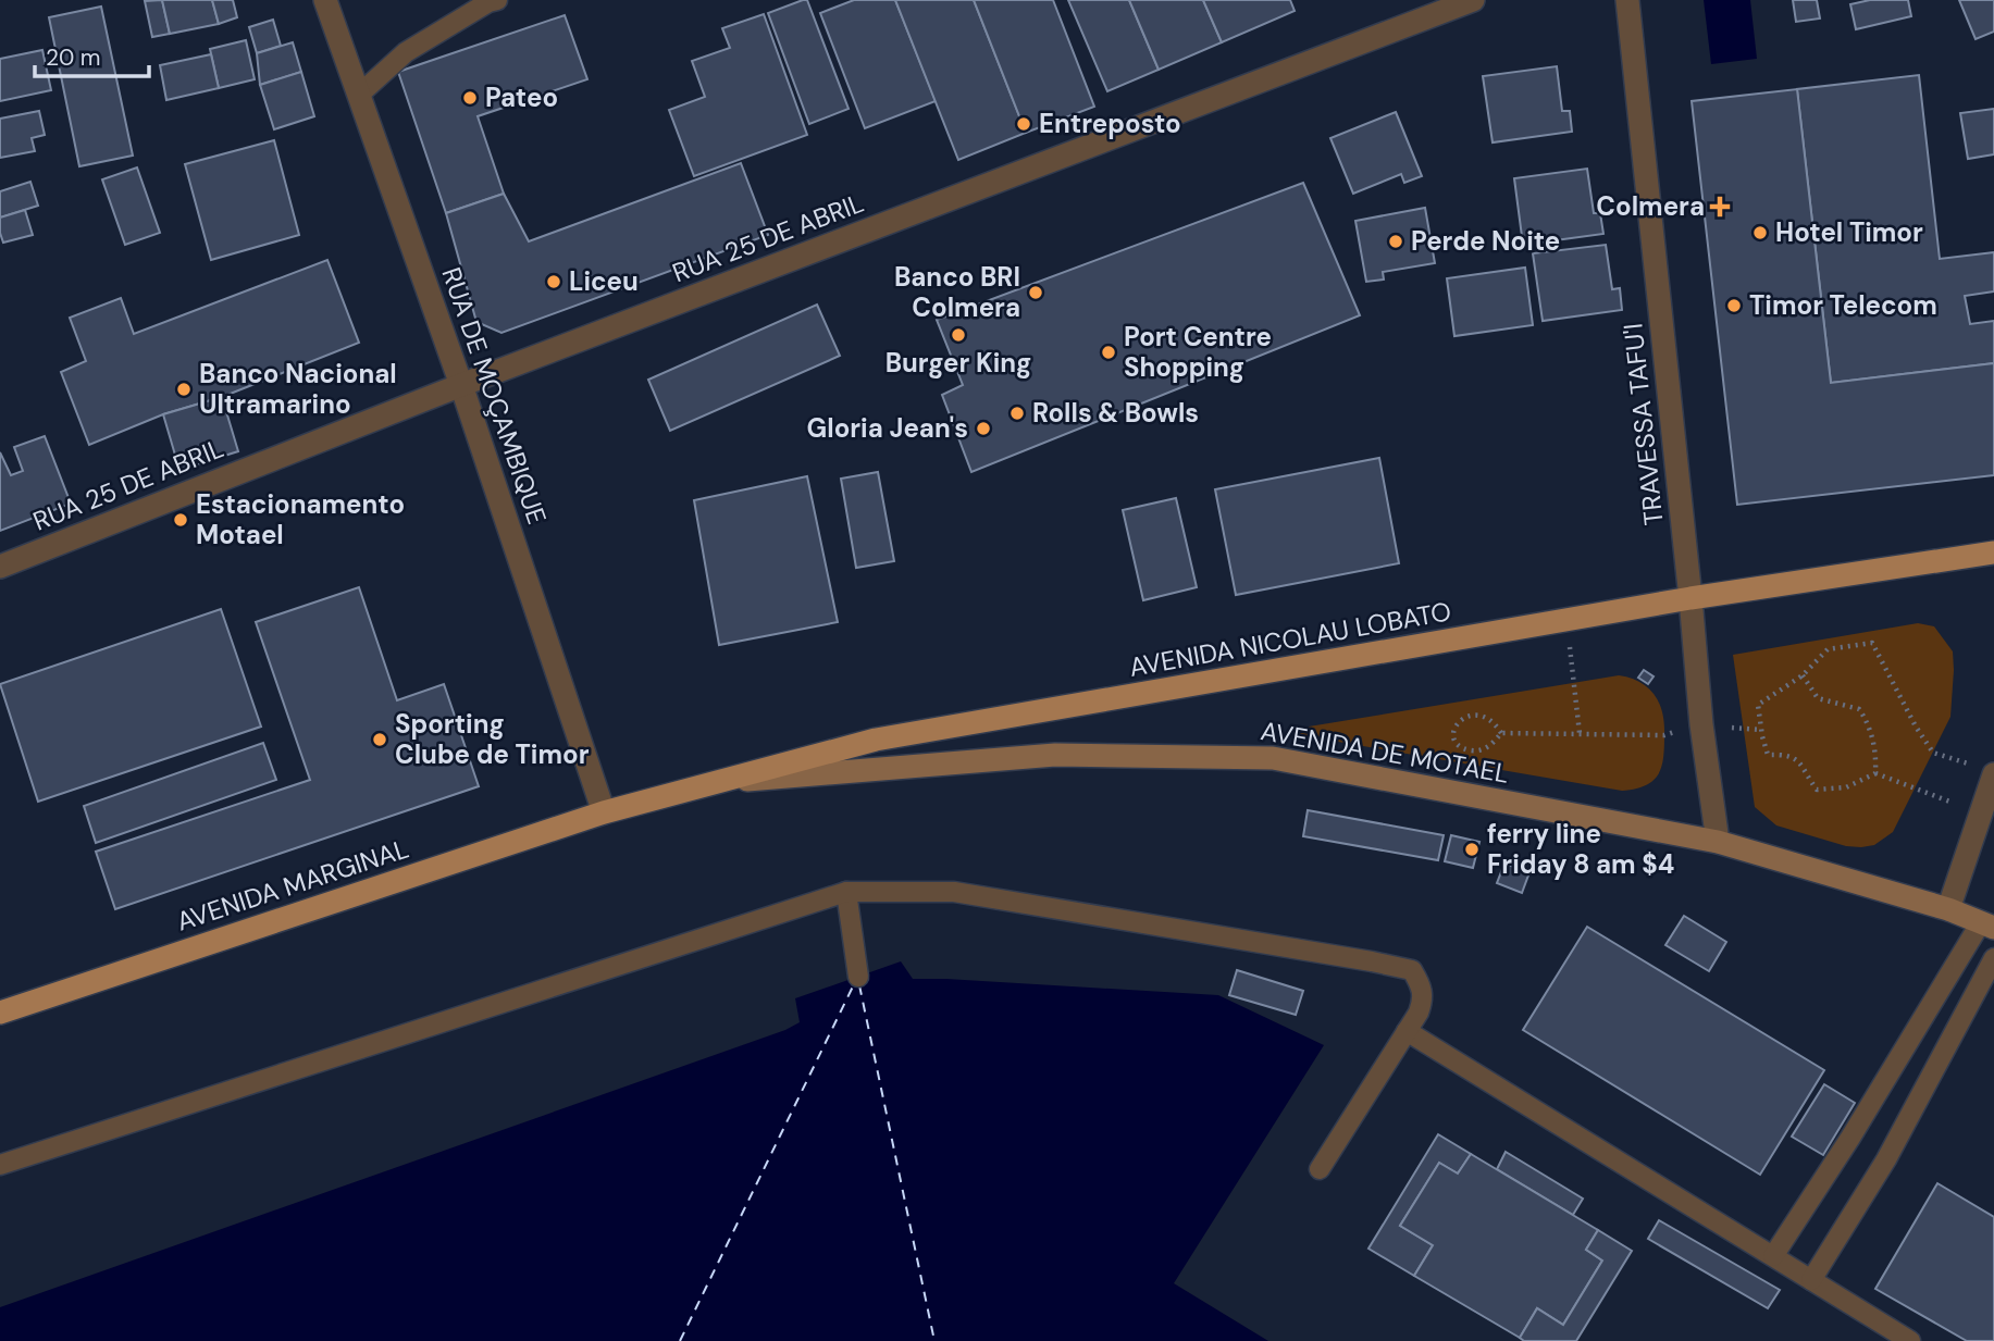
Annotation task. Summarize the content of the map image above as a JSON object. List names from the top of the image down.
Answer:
{
  "streets": {
    "main road": ["AVENIDA NICOLAU LOBATO", "AVENIDA DE MOTAEL", "AVENIDA MARGINAL"],
    "street": ["RUA 25 DE ABRIL", "RUA DE MOÇAMBIQUE", "TRAVESSA TAFU'I"]
  },
  "crossings": [
    ["RUA 25 DE ABRIL", "RUA DE MOÇAMBIQUE"],
    ["RUA DE MOÇAMBIQUE", "AVENIDA NICOLAU LOBATO"],
    ["RUA DE MOÇAMBIQUE", "AVENIDA MARGINAL"],
    ["TRAVESSA TAFU'I", "AVENIDA NICOLAU LOBATO"],
    ["TRAVESSA TAFU'I", "AVENIDA DE MOTAEL"],
    ["AVENIDA NICOLAU LOBATO", "AVENIDA DE MOTAEL"],
    ["AVENIDA NICOLAU LOBATO", "AVENIDA MARGINAL"]
  ],
  "places": {
    "other": [
      "Pateo",
      "Entreposto",
      "Hotel Timor",
      "Perde Noite",
      "Liceu",
      "Banco BRI Colmera",
      "Timor Telecom",
      "Burger King",
      "Port Centre Shopping",
      "Banco Nacional Ultramarino",
      "Rolls & Bowls",
      "Gloria Jean's",
      "Estacionamento Motael",
      "Sporting Clube de Timor",
      "ferry line Friday 8 am $4"
    ],
    "health": ["Colmera"]
  },
  "scale_bar": "20 m"
}
